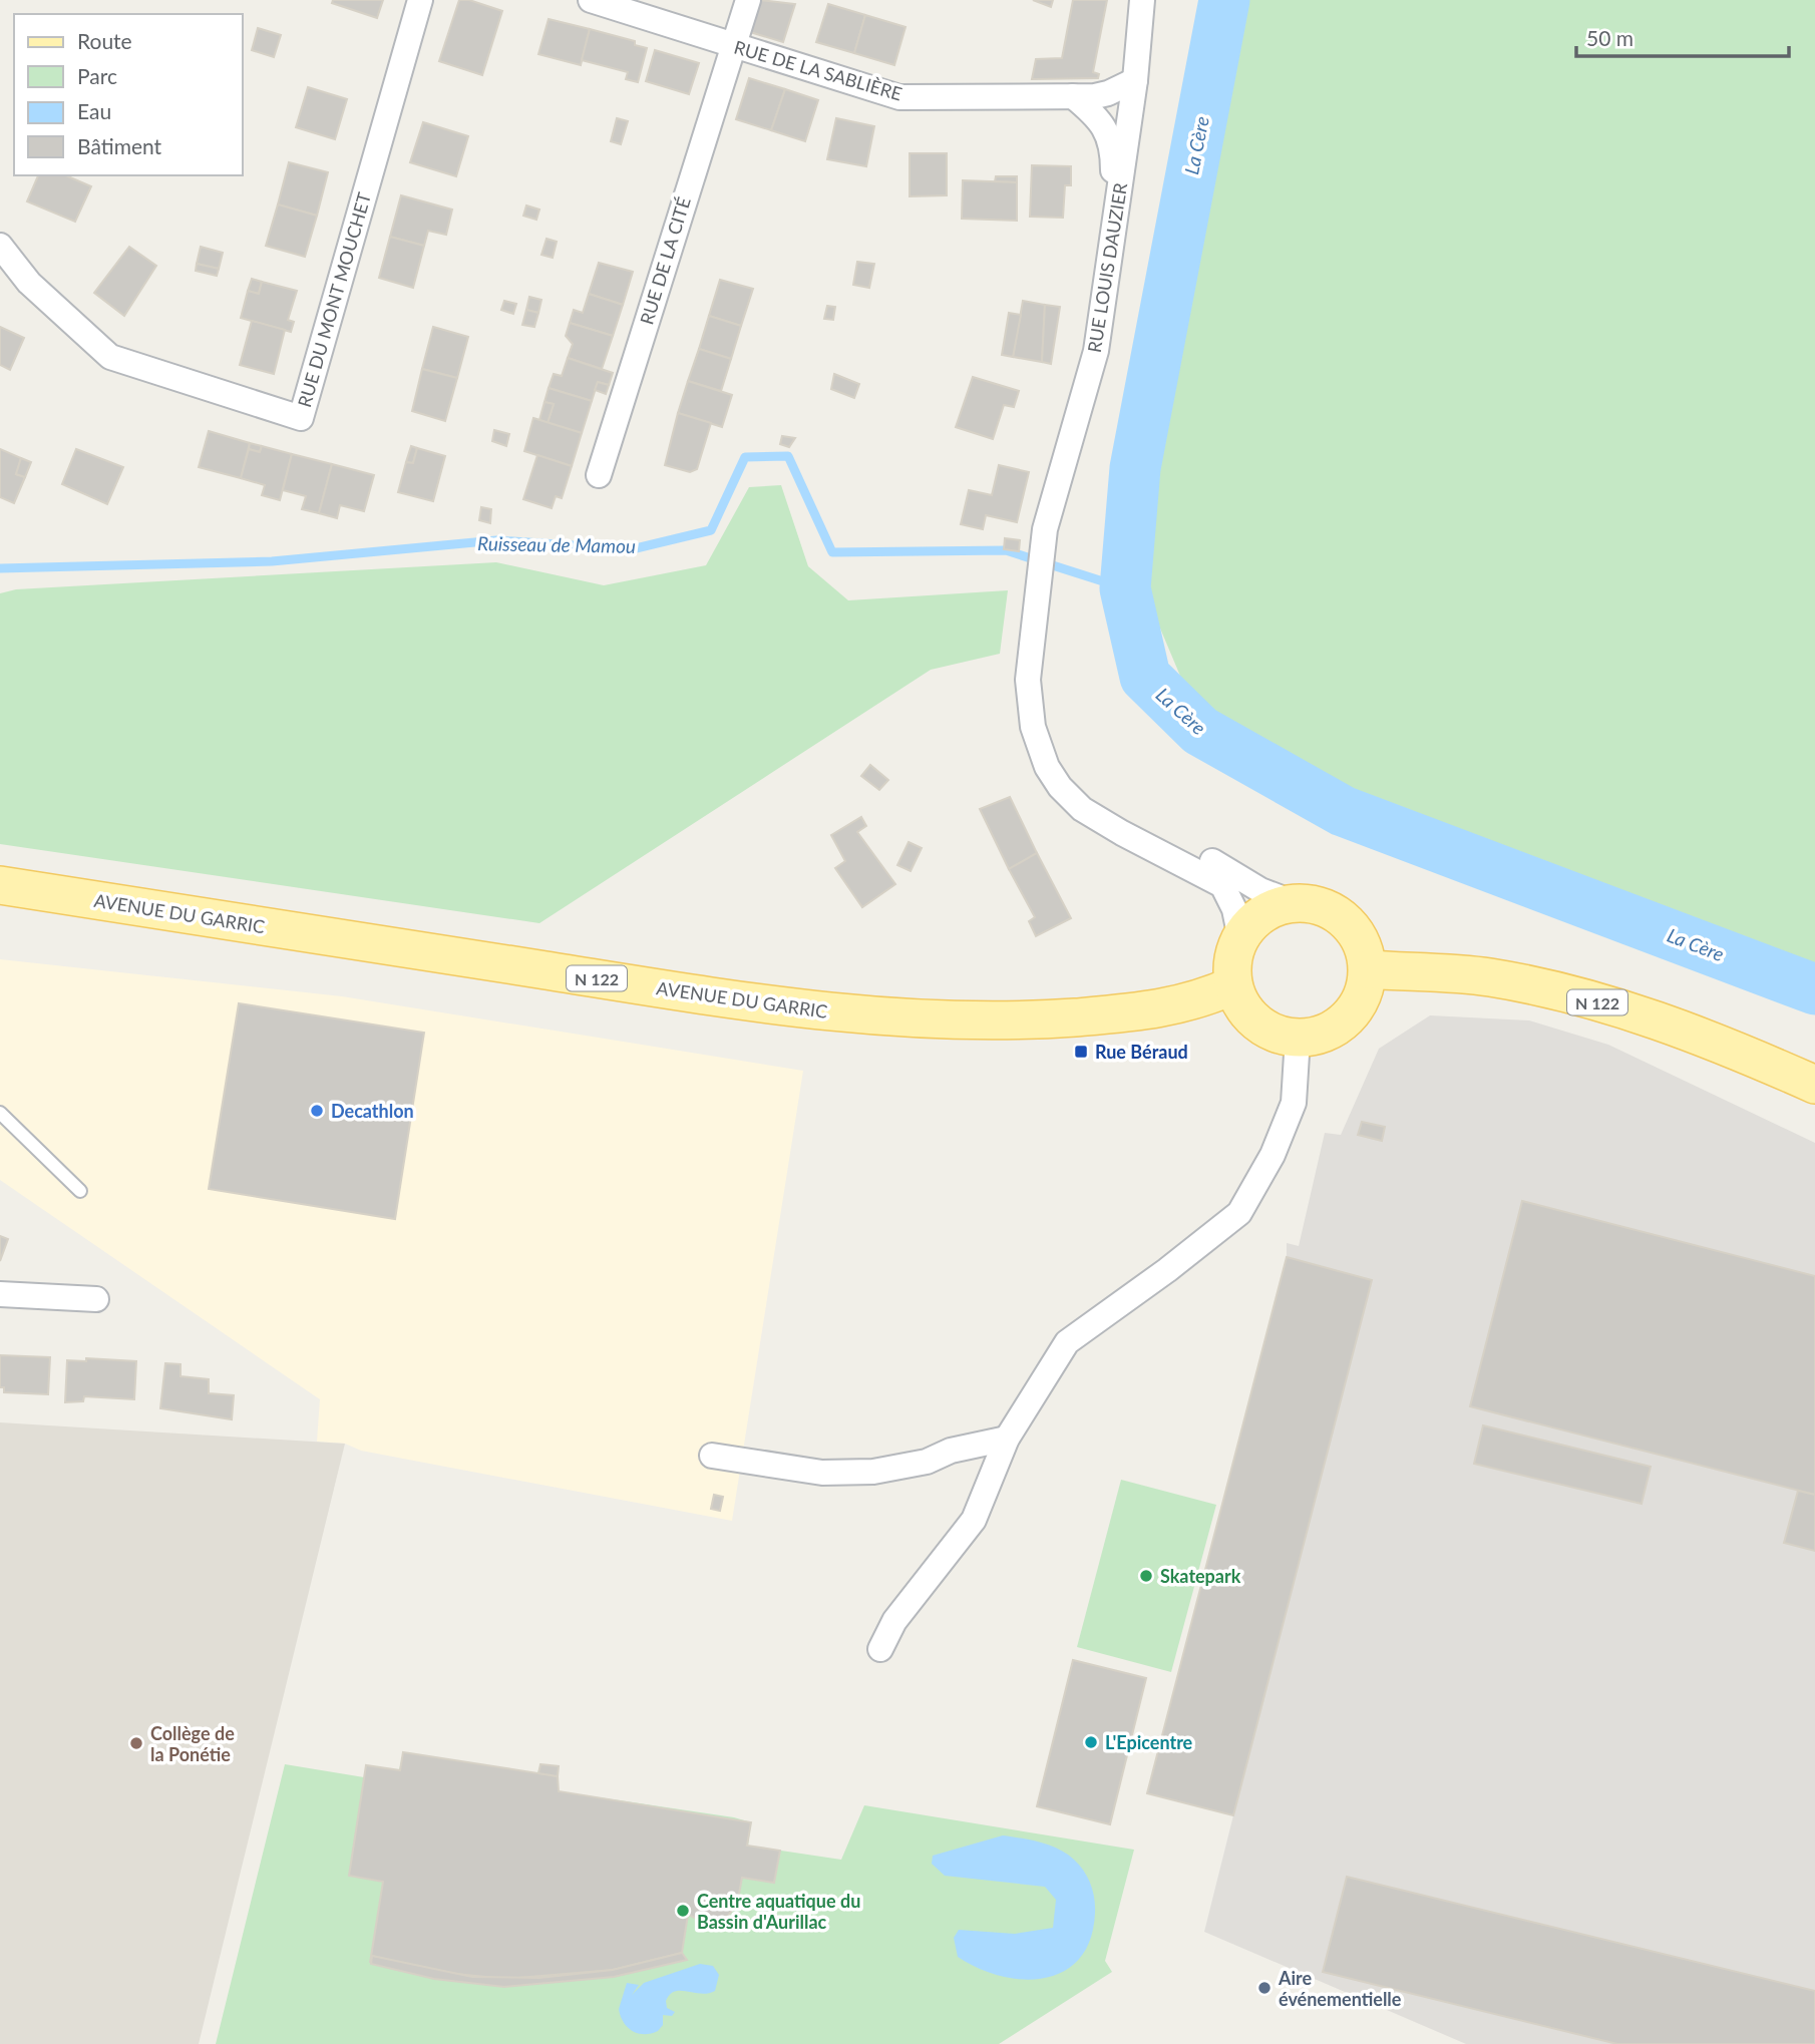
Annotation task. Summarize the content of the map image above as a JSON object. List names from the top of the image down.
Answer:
{
  "streets": {
    "main road": ["AVENUE DU GARRIC", "N 122"],
    "street": [
      "RUE DE LA SABLIÈRE",
      "RUE DE LA CITÉ",
      "RUE LOUIS DAUZIER",
      "RUE DU MONT MOUCHET"
    ]
  },
  "crossings": [
    ["RUE DE LA SABLIÈRE", "RUE DE LA CITÉ"],
    ["RUE DE LA SABLIÈRE", "RUE LOUIS DAUZIER"],
    ["AVENUE DU GARRIC", "N 122"]
  ],
  "water": ["La Cère", "Ruisseau de Mamou"],
  "places": {
    "transit": ["Rue Béraud"],
    "other": [
      "Decathlon",
      "Skatepark",
      "L'Epicentre",
      "Collège de la Ponétie",
      "Centre aquatique du Bassin d'Aurillac",
      "Aire événementielle"
    ]
  },
  "legend": [
    "Route",
    "Parc",
    "Eau",
    "Bâtiment"
  ],
  "scale_bar": "50 m"
}
